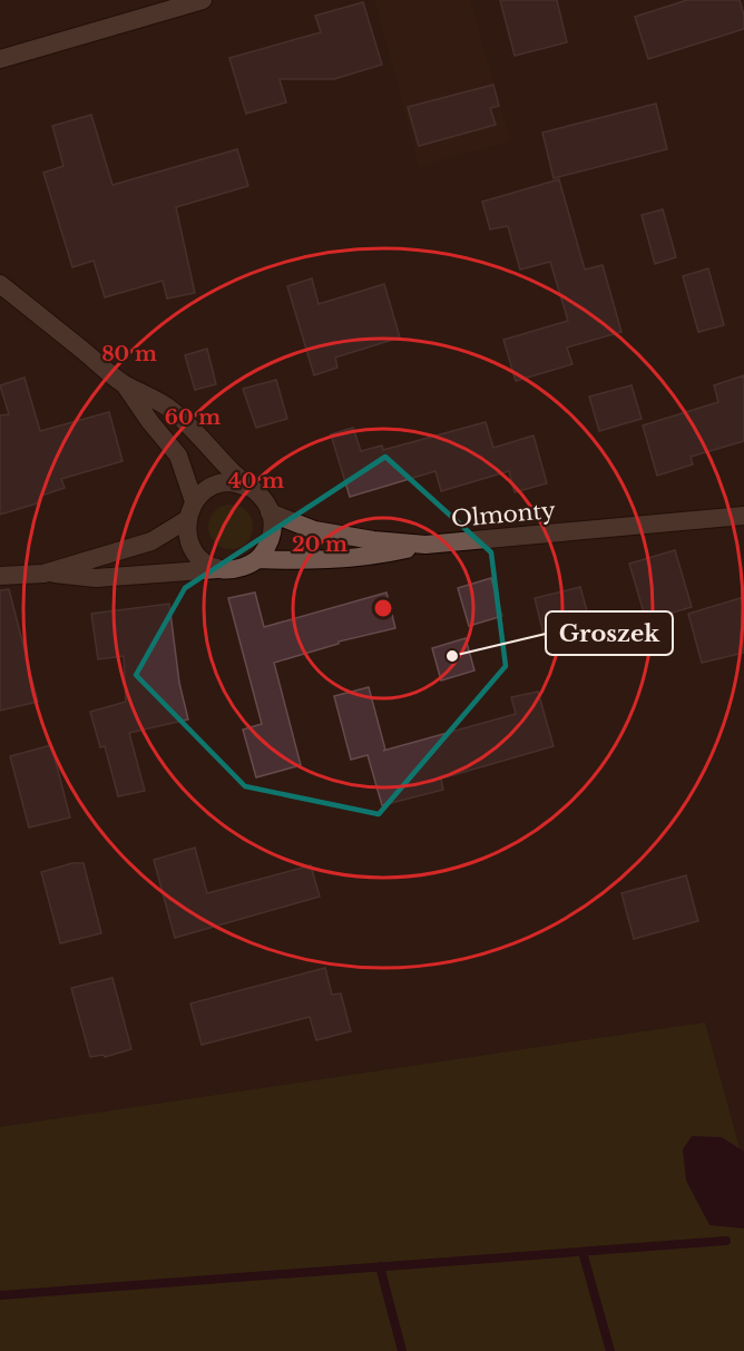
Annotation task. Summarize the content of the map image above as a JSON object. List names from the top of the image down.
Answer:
{
  "streets": {
    "street": ["Olmonty"]
  },
  "places": ["Groszek"],
  "rings": [
    "80 m",
    "60 m",
    "40 m",
    "20 m"
  ]
}
